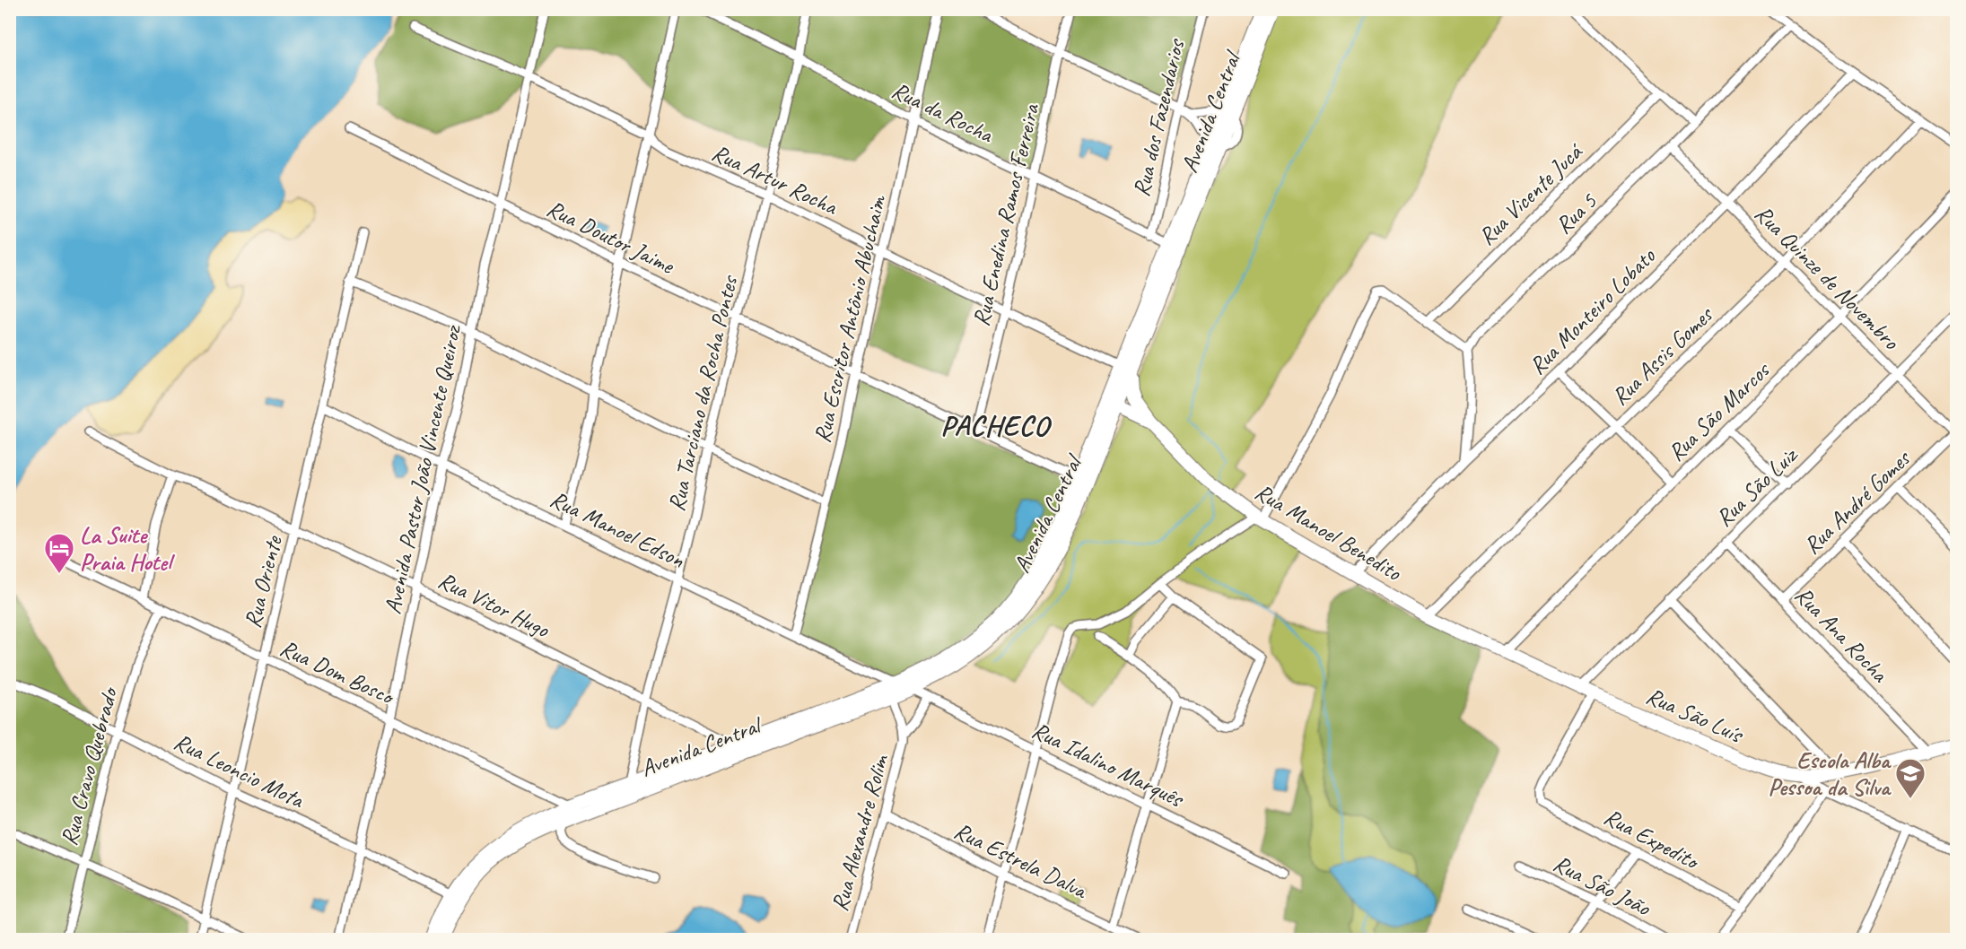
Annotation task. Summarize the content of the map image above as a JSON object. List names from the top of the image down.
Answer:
{
  "streets": {
    "main road": ["Avenida Central", "Rua Manoel Benedito", "Rua São Luís"],
    "street": [
      "Rua da Rocha",
      "Rua dos Fazendarios",
      "Rua Artur Rocha",
      "Rua Vicente Jucá",
      "Rua 5",
      "Rua Enedina Ramos Ferreira",
      "Rua Doutor Jaime",
      "Rua Quinze de Novembro",
      "Rua Monteiro Lobato",
      "Rua Escritor Antônio Abuchaim",
      "Rua Assis Gomes",
      "Rua Tarciano da Rocha Pontes",
      "Rua São Marcos",
      "Avenida Pastor João Vincente Queiroz",
      "Rua São Luiz",
      "Rua André Gomes",
      "Rua Manoel Edson",
      "Rua Oriente",
      "Rua Vitor Hugo",
      "Rua Ana Rocha",
      "Rua Dom Bosco",
      "Rua Idalino Marquês",
      "Rua Cravo Quebrado",
      "Rua Leoncio Mota",
      "Rua Alexandre Rolim",
      "Rua Expedito",
      "Rua Estrela Dalva",
      "Rua São João"
    ]
  },
  "crossings": [
    ["Rua da Rocha", "Avenida Central"],
    ["Rua da Rocha", "Rua dos Fazendarios"],
    ["Rua da Rocha", "Rua Enedina Ramos Ferreira"],
    ["Rua da Rocha", "Rua Escritor Antônio Abuchaim"],
    ["Rua da Rocha", "Rua Tarciano da Rocha Pontes"],
    ["Avenida Central", "Rua Artur Rocha"],
    ["Avenida Central", "Rua Doutor Jaime"],
    ["Avenida Central", "Rua Tarciano da Rocha Pontes"],
    ["Avenida Central", "Rua Manoel Edson"],
    ["Avenida Central", "Rua Manoel Benedito"],
    ["Avenida Central", "Rua Vitor Hugo"],
    ["Avenida Central", "Rua Dom Bosco"],
    ["Avenida Central", "Rua Idalino Marquês"],
    ["Avenida Central", "Rua Leoncio Mota"],
    ["Avenida Central", "Rua Alexandre Rolim"],
    ["Rua Artur Rocha", "Rua Enedina Ramos Ferreira"],
    ["Rua Artur Rocha", "Rua Escritor Antônio Abuchaim"],
    ["Rua Artur Rocha", "Rua Tarciano da Rocha Pontes"],
    ["Rua Artur Rocha", "Avenida Pastor João Vincente Queiroz"],
    ["Rua Artur Rocha", "Rua Manoel Benedito"],
    ["Rua 5", "Rua Quinze de Novembro"],
    ["Rua Enedina Ramos Ferreira", "Rua Doutor Jaime"],
    ["Rua Doutor Jaime", "Rua Escritor Antônio Abuchaim"],
    ["Rua Doutor Jaime", "Rua Tarciano da Rocha Pontes"],
    ["Rua Doutor Jaime", "Avenida Pastor João Vincente Queiroz"],
    ["Rua Quinze de Novembro", "Rua Monteiro Lobato"],
    ["Rua Quinze de Novembro", "Rua Assis Gomes"],
    ["Rua Quinze de Novembro", "Rua São Marcos"],
    ["Rua Quinze de Novembro", "Rua São Luiz"],
    ["Rua Quinze de Novembro", "Rua André Gomes"],
    ["Rua Monteiro Lobato", "Rua Manoel Benedito"],
    ["Rua Escritor Antônio Abuchaim", "Rua Manoel Edson"],
    ["Rua Assis Gomes", "Rua Manoel Benedito"],
    ["Rua Tarciano da Rocha Pontes", "Rua Manoel Edson"],
    ["Rua Tarciano da Rocha Pontes", "Rua Vitor Hugo"],
    ["Rua São Marcos", "Rua Manoel Benedito"],
    ["Rua São Marcos", "Rua São Luís"],
    ["Avenida Pastor João Vincente Queiroz", "Rua Manoel Edson"],
    ["Avenida Pastor João Vincente Queiroz", "Rua Vitor Hugo"],
    ["Avenida Pastor João Vincente Queiroz", "Rua Dom Bosco"],
    ["Avenida Pastor João Vincente Queiroz", "Rua Leoncio Mota"],
    ["Rua São Luiz", "Rua Ana Rocha"],
    ["Rua São Luiz", "Rua São Luís"],
    ["Rua André Gomes", "Rua Ana Rocha"],
    ["Rua Manoel Edson", "Rua Oriente"],
    ["Rua Manoel Benedito", "Rua São Luís"],
    ["Rua Oriente", "Rua Vitor Hugo"],
    ["Rua Oriente", "Rua Dom Bosco"],
    ["Rua Oriente", "Rua Leoncio Mota"],
    ["Rua Dom Bosco", "Rua Cravo Quebrado"],
    ["Rua São Luís", "Rua Expedito"],
    ["Rua Idalino Marquês", "Rua Alexandre Rolim"],
    ["Rua Cravo Quebrado", "Rua Leoncio Mota"],
    ["Rua Alexandre Rolim", "Rua Estrela Dalva"]
  ],
  "districts": ["PACHECO"],
  "places": {
    "hotel": ["La Suite Praia Hotel"],
    "school or university": ["Escola Alba Pessoa da Silva"]
  }
}
